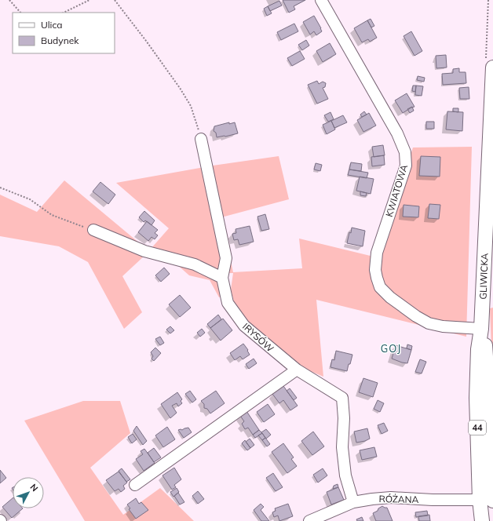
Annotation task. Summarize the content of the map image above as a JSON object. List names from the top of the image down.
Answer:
{
  "streets": {
    "main road": ["GLIWICKA", "44"],
    "street": ["KWIATOWA", "IRYSÓW", "RÓŻANA"]
  },
  "crossings": [
    ["KWIATOWA", "GLIWICKA"],
    ["GLIWICKA", "RÓŻANA"],
    ["IRYSÓW", "RÓŻANA"]
  ],
  "districts": ["GOJ"],
  "legend": ["Ulica", "Budynek"],
  "north": "top right"
}
